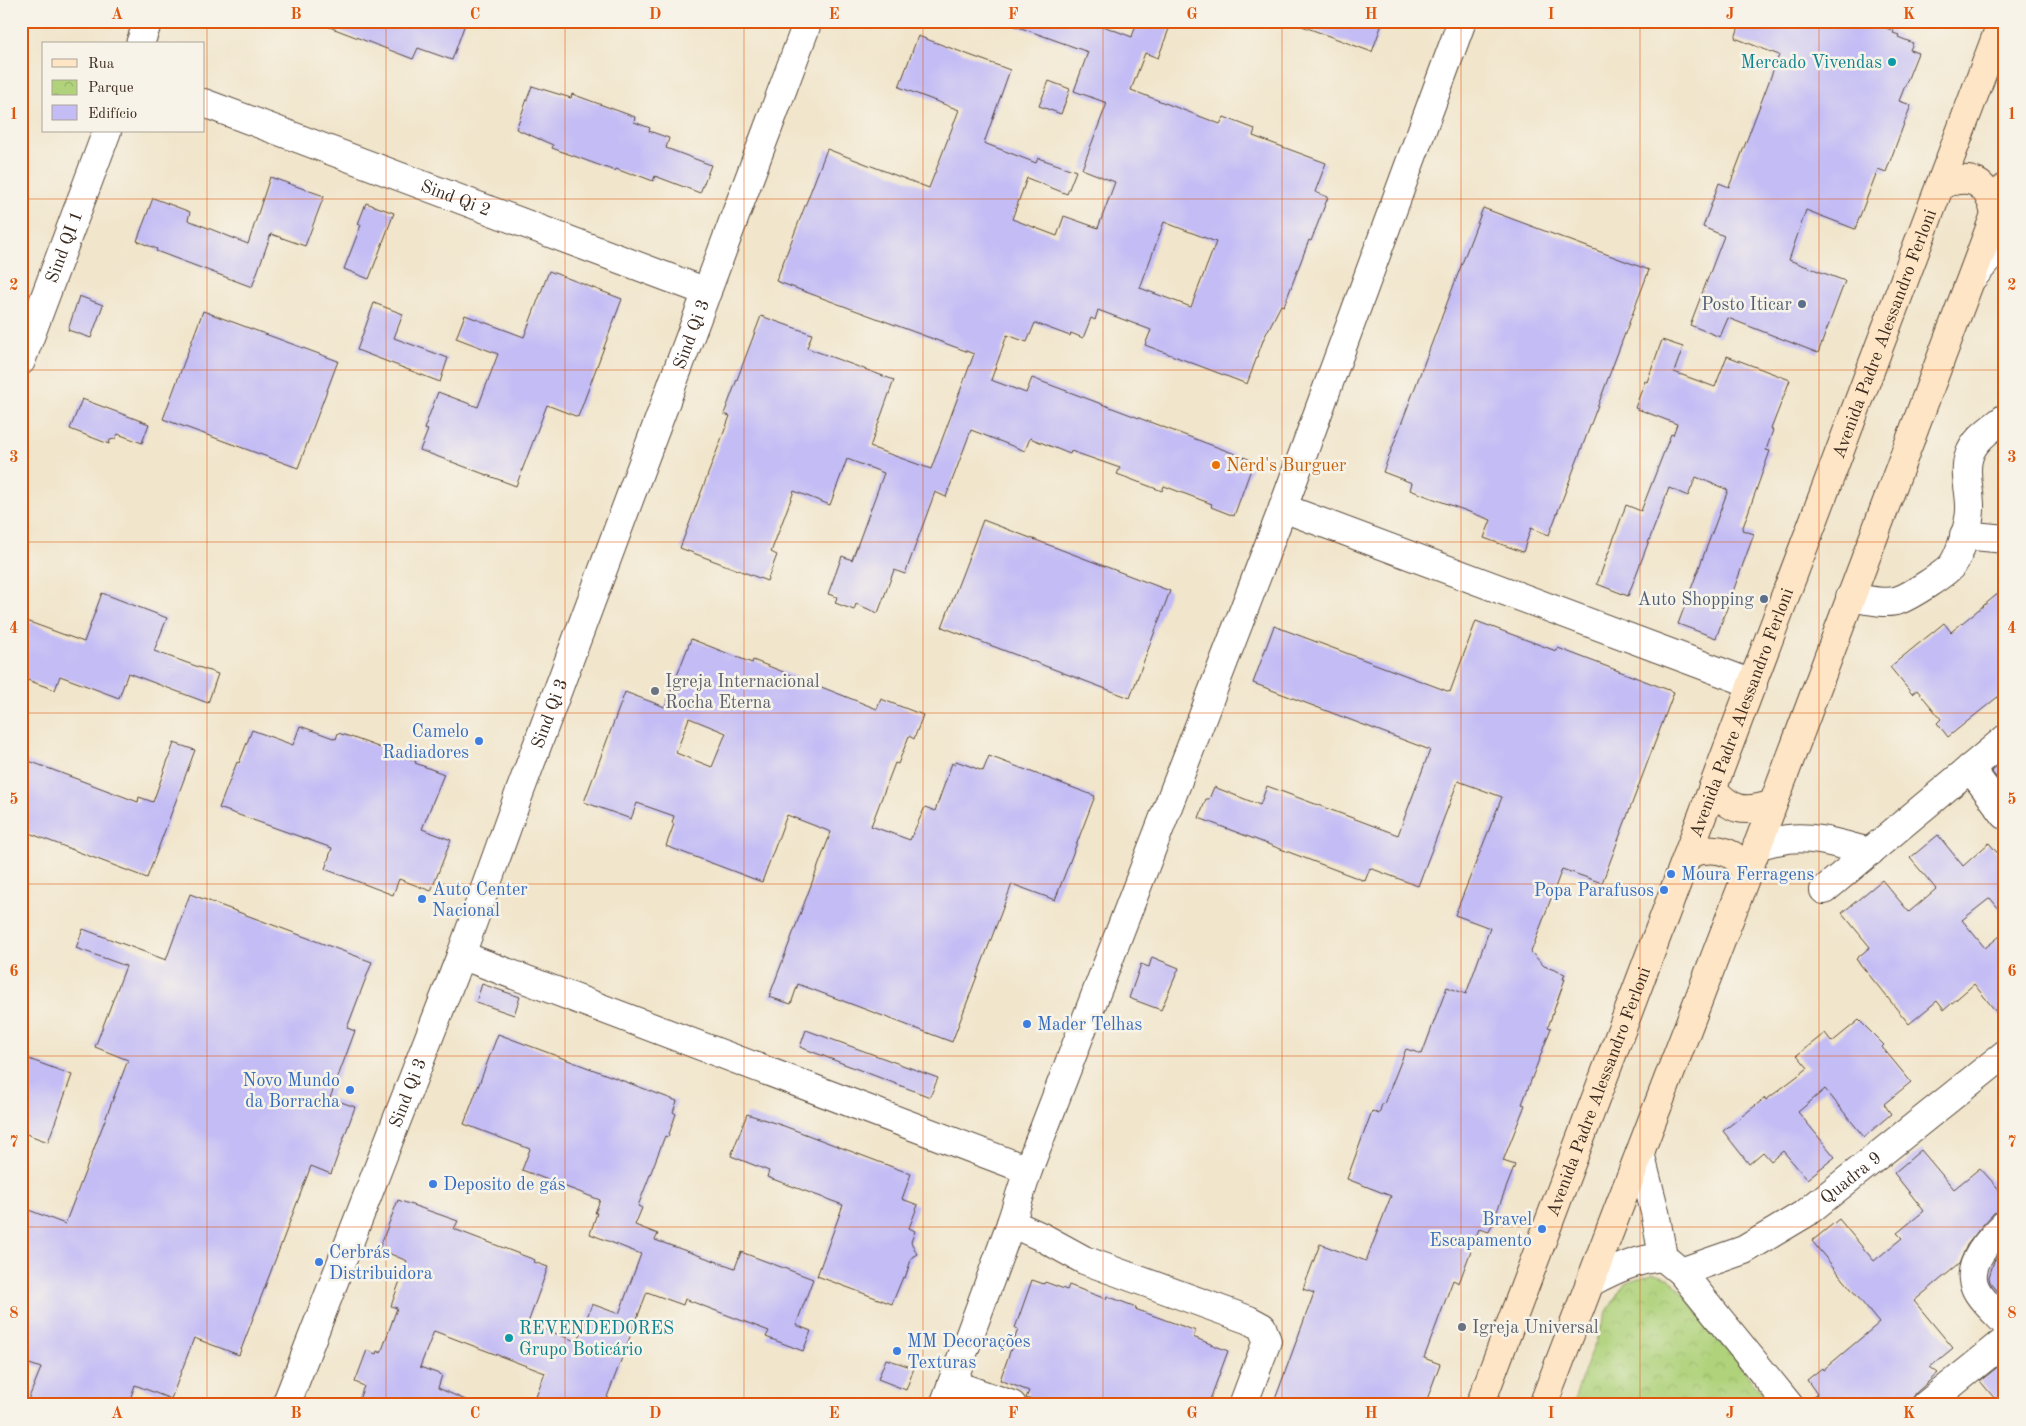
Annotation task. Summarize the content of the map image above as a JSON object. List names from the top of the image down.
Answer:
{
  "streets": {
    "main road": ["Avenida Padre Alessandro Ferloni"],
    "street": [
      "Sind Qi 2",
      "Sind QI 1",
      "Sind Qi 3",
      "Quadra 9"
    ]
  },
  "crossings": [
    ["Sind Qi 2", "Sind Qi 3"]
  ],
  "places": [
    "Mercado Vivendas",
    "Posto Iticar",
    "Nerd's Burguer",
    "Auto Shopping",
    "Igreja Internacional Rocha Eterna",
    "Camelo Radiadores",
    "Moura Ferragens",
    "Popa Parafusos",
    "Auto Center Nacional",
    "Mader Telhas",
    "Novo Mundo da Borracha",
    "Deposito de gás",
    "Bravel Escapamento",
    "Cerbrás Distribuidora",
    "Igreja Universal",
    "REVENDEDORES Grupo Boticário",
    "MM Decorações Texturas"
  ],
  "legend": ["Rua", "Parque", "Edifício"],
  "grid": {
    "columns": [
      "A",
      "B",
      "C",
      "D",
      "E",
      "F",
      "G",
      "H",
      "I",
      "J",
      "K"
    ],
    "rows": [
      "1",
      "2",
      "3",
      "4",
      "5",
      "6",
      "7",
      "8"
    ]
  }
}
